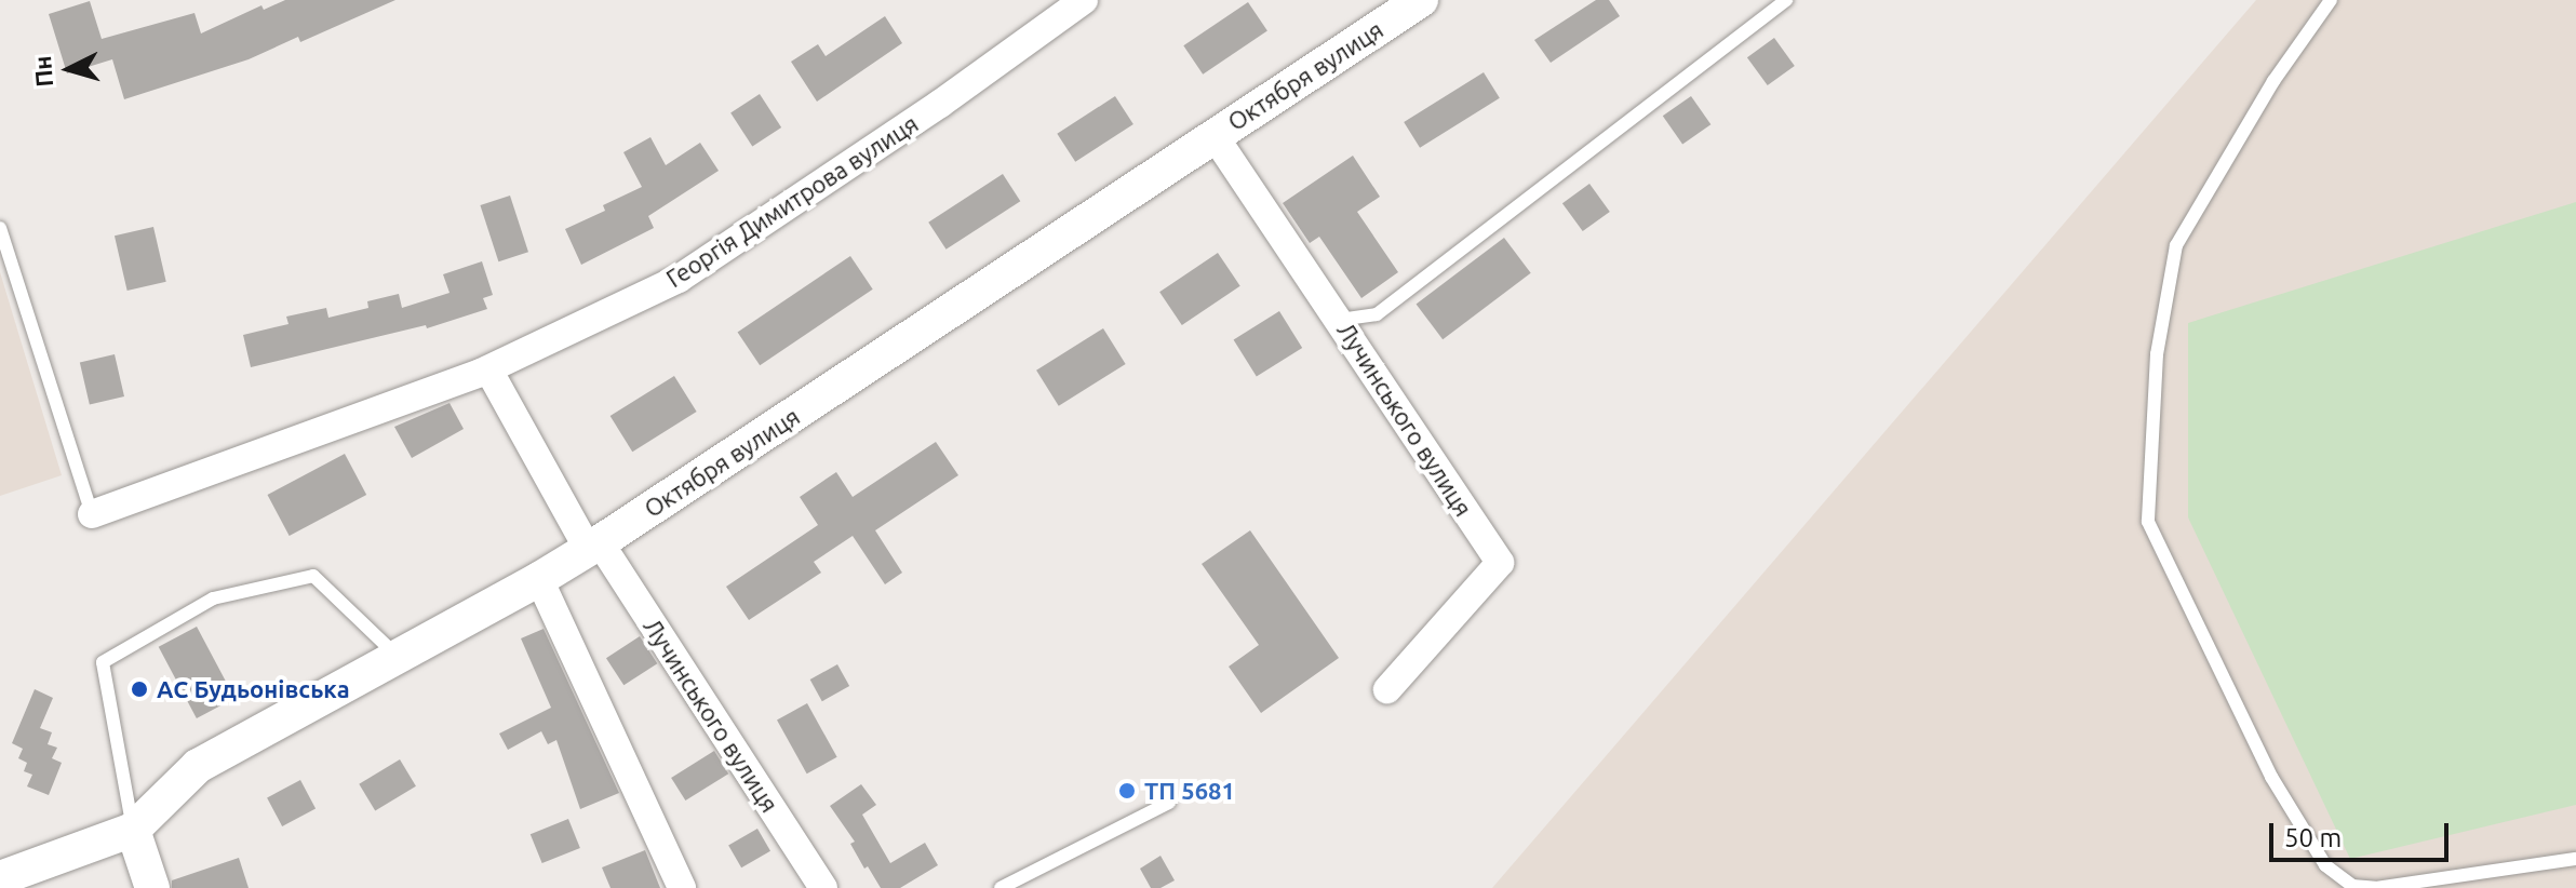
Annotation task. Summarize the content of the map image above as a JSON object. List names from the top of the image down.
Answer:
{
  "streets": {
    "street": ["Октября вулиця", "Георгія Димитрова вулиця", "Лучинського вулиця"]
  },
  "crossings": [
    ["Октября вулиця", "Лучинського вулиця"],
    ["Георгія Димитрова вулиця", "Лучинського вулиця"]
  ],
  "places": ["АС Будьонівська", "ТП 5681"],
  "scale_bar": "50 m",
  "north": "left"
}
